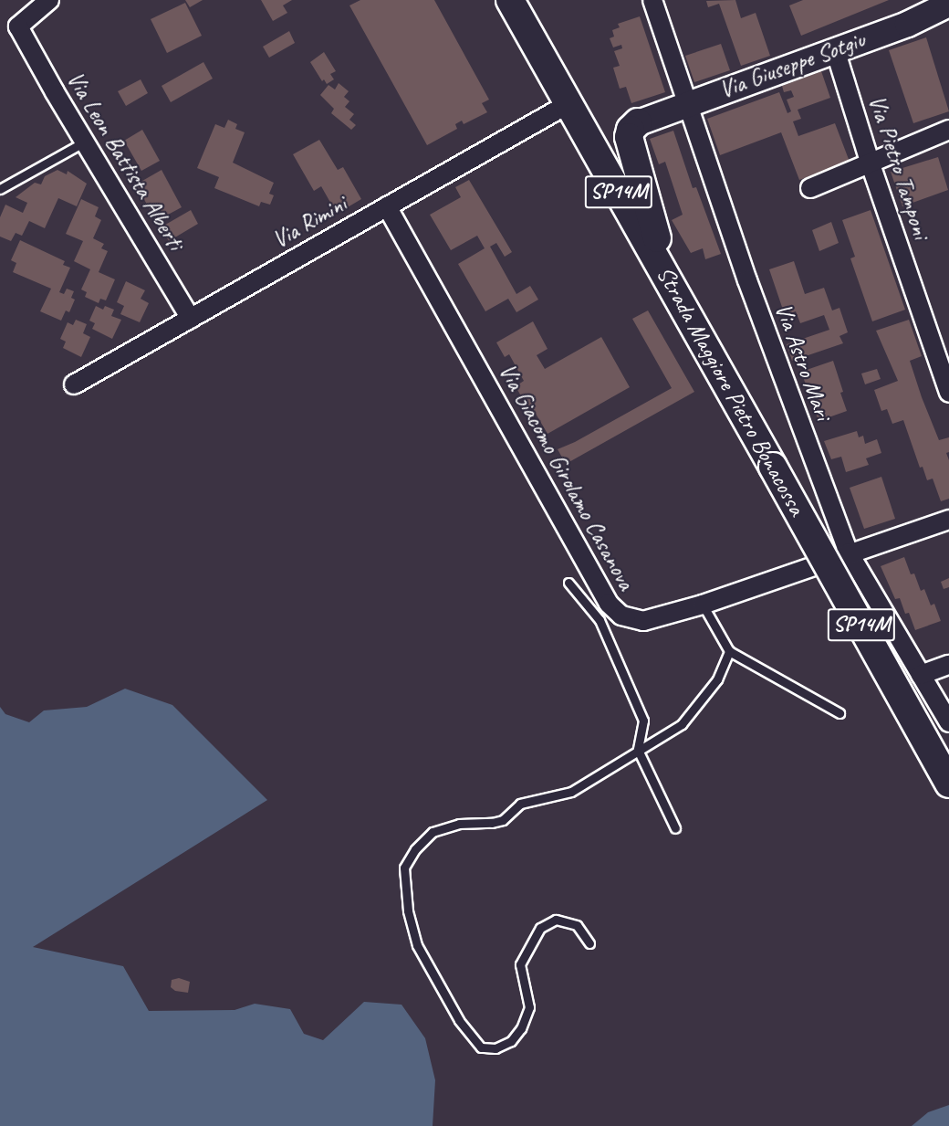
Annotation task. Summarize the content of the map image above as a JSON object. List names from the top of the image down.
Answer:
{
  "streets": {
    "main road": ["SP14M", "Strada Maggiore Pietro Bonacossa"],
    "street": [
      "Via Giuseppe Sotgiu",
      "Via Leon Battista Alberti",
      "Via Pietro Tamponi",
      "Via Rimini",
      "Via Astro Mari",
      "Via Giacomo Girolamo Casanova"
    ]
  },
  "crossings": [
    ["Via Giuseppe Sotgiu", "Via Pietro Tamponi"],
    ["Via Giuseppe Sotgiu", "Via Astro Mari"],
    ["Via Leon Battista Alberti", "Via Rimini"],
    ["Via Rimini", "Strada Maggiore Pietro Bonacossa"],
    ["Via Rimini", "Via Giacomo Girolamo Casanova"],
    ["Via Astro Mari", "Via Giacomo Girolamo Casanova"]
  ]
}
